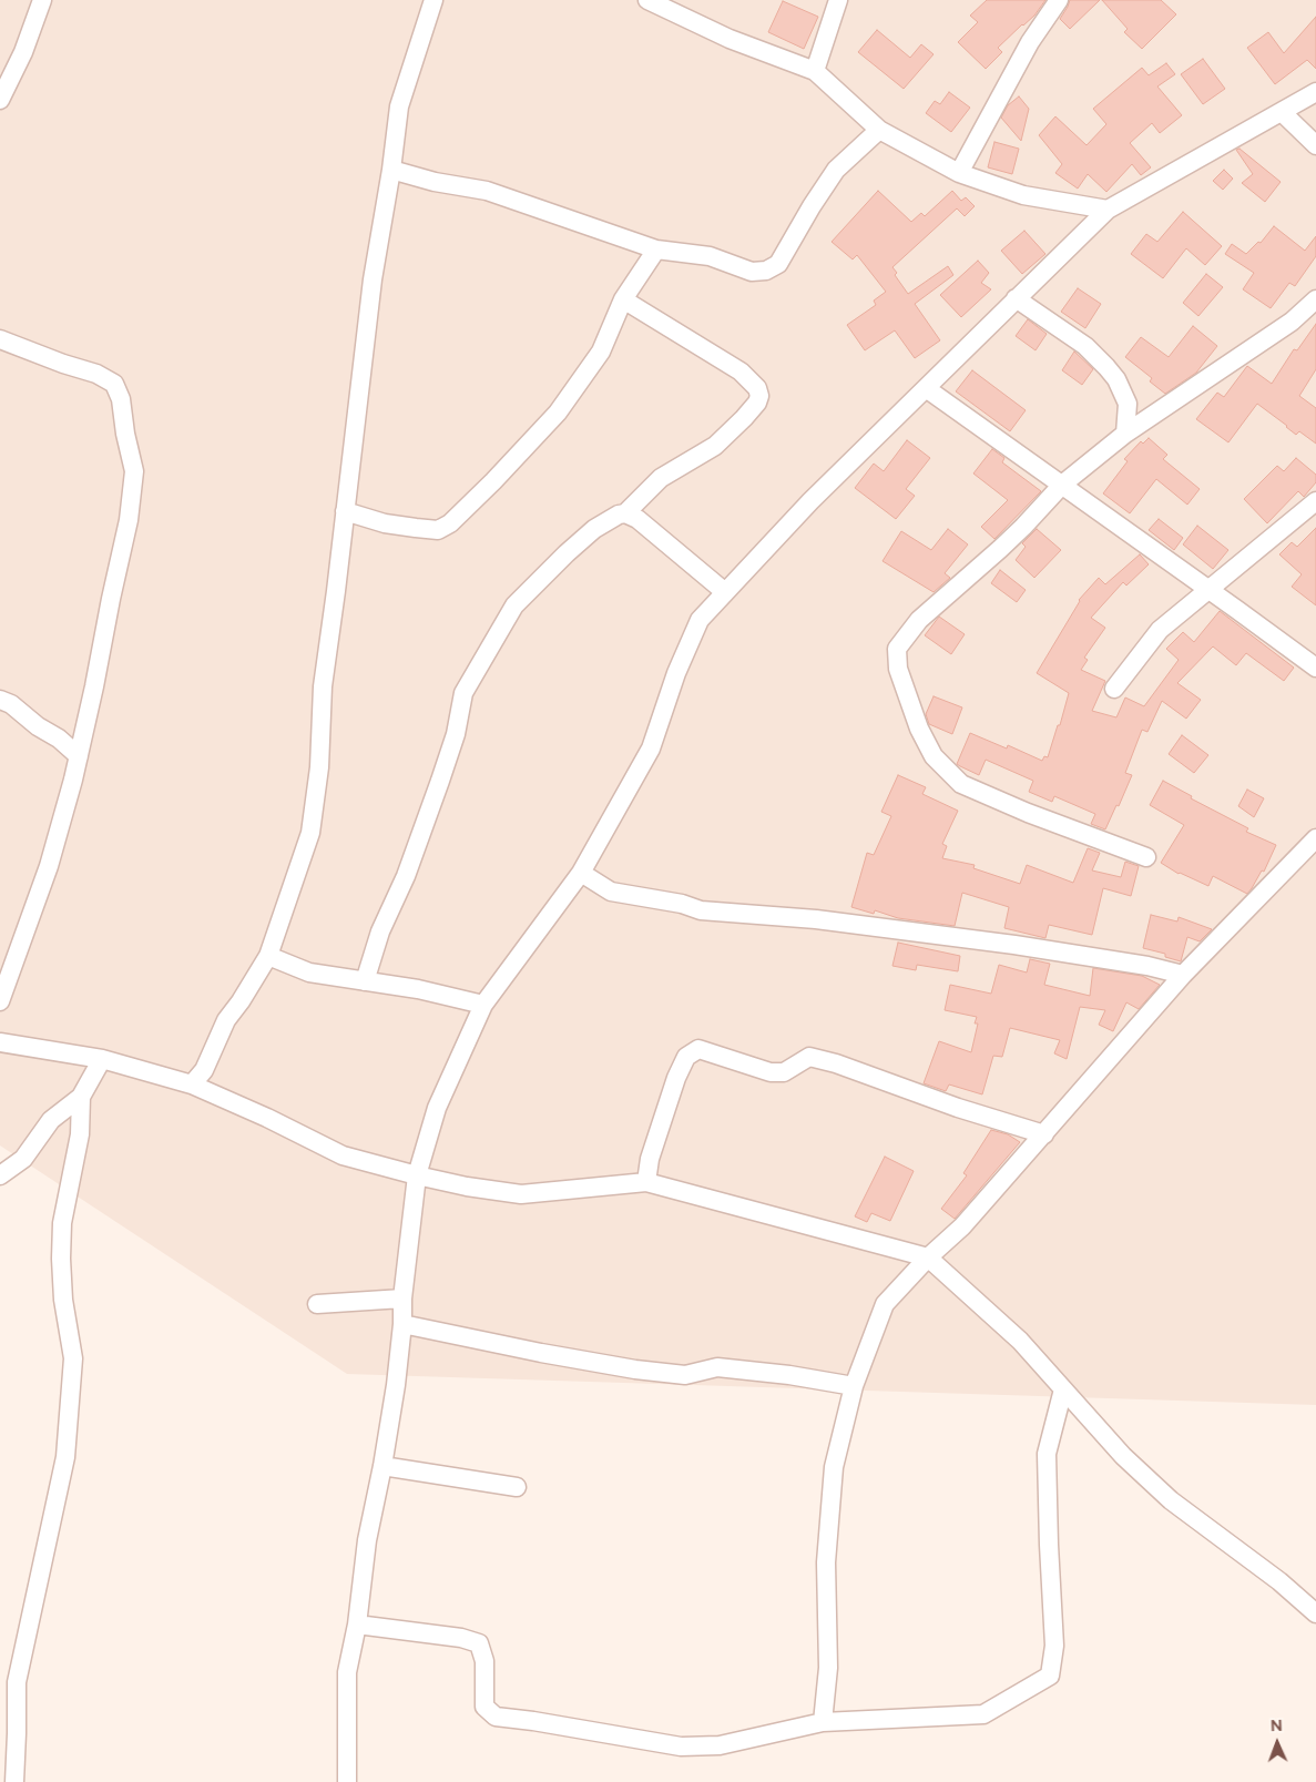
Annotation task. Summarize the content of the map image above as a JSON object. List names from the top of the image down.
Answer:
{
  "north": "top"
}
